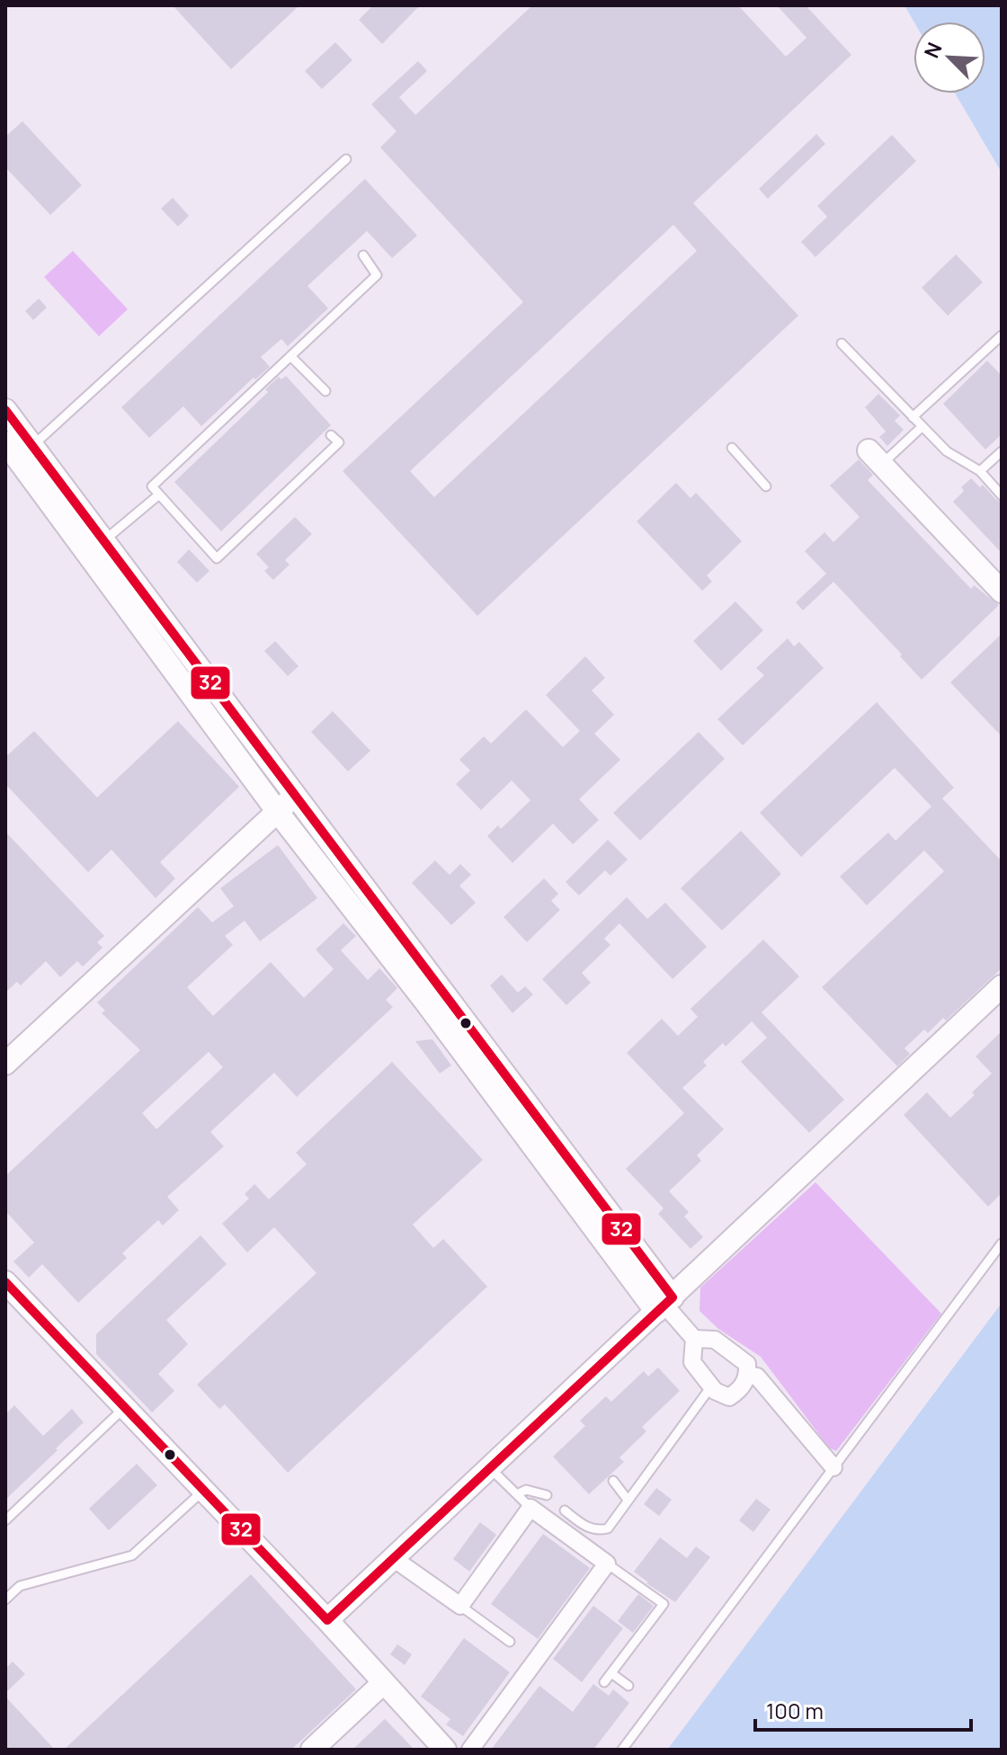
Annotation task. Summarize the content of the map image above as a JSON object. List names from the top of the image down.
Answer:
{
  "lines": ["transit line 32"],
  "scale_bar": "100 m",
  "north": "top left"
}
